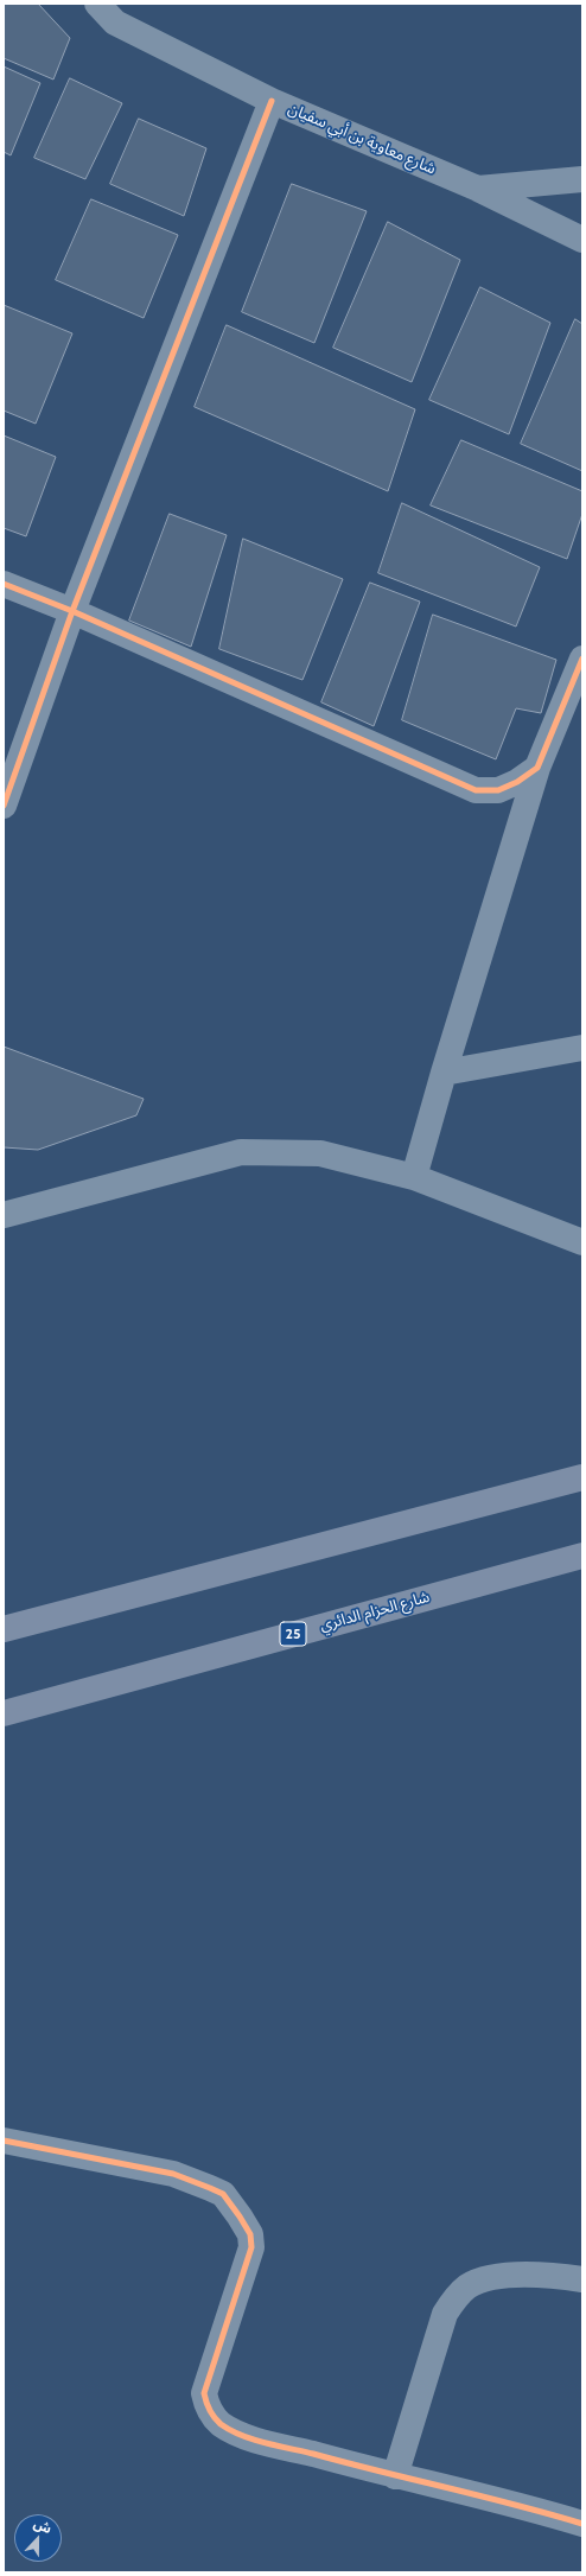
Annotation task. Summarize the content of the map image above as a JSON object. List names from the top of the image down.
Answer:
{
  "streets": {
    "main road": ["شارع الحزام الدائري", "25"],
    "street": ["شارع معاوية بن أبي سفيان"]
  },
  "north": "top"
}
